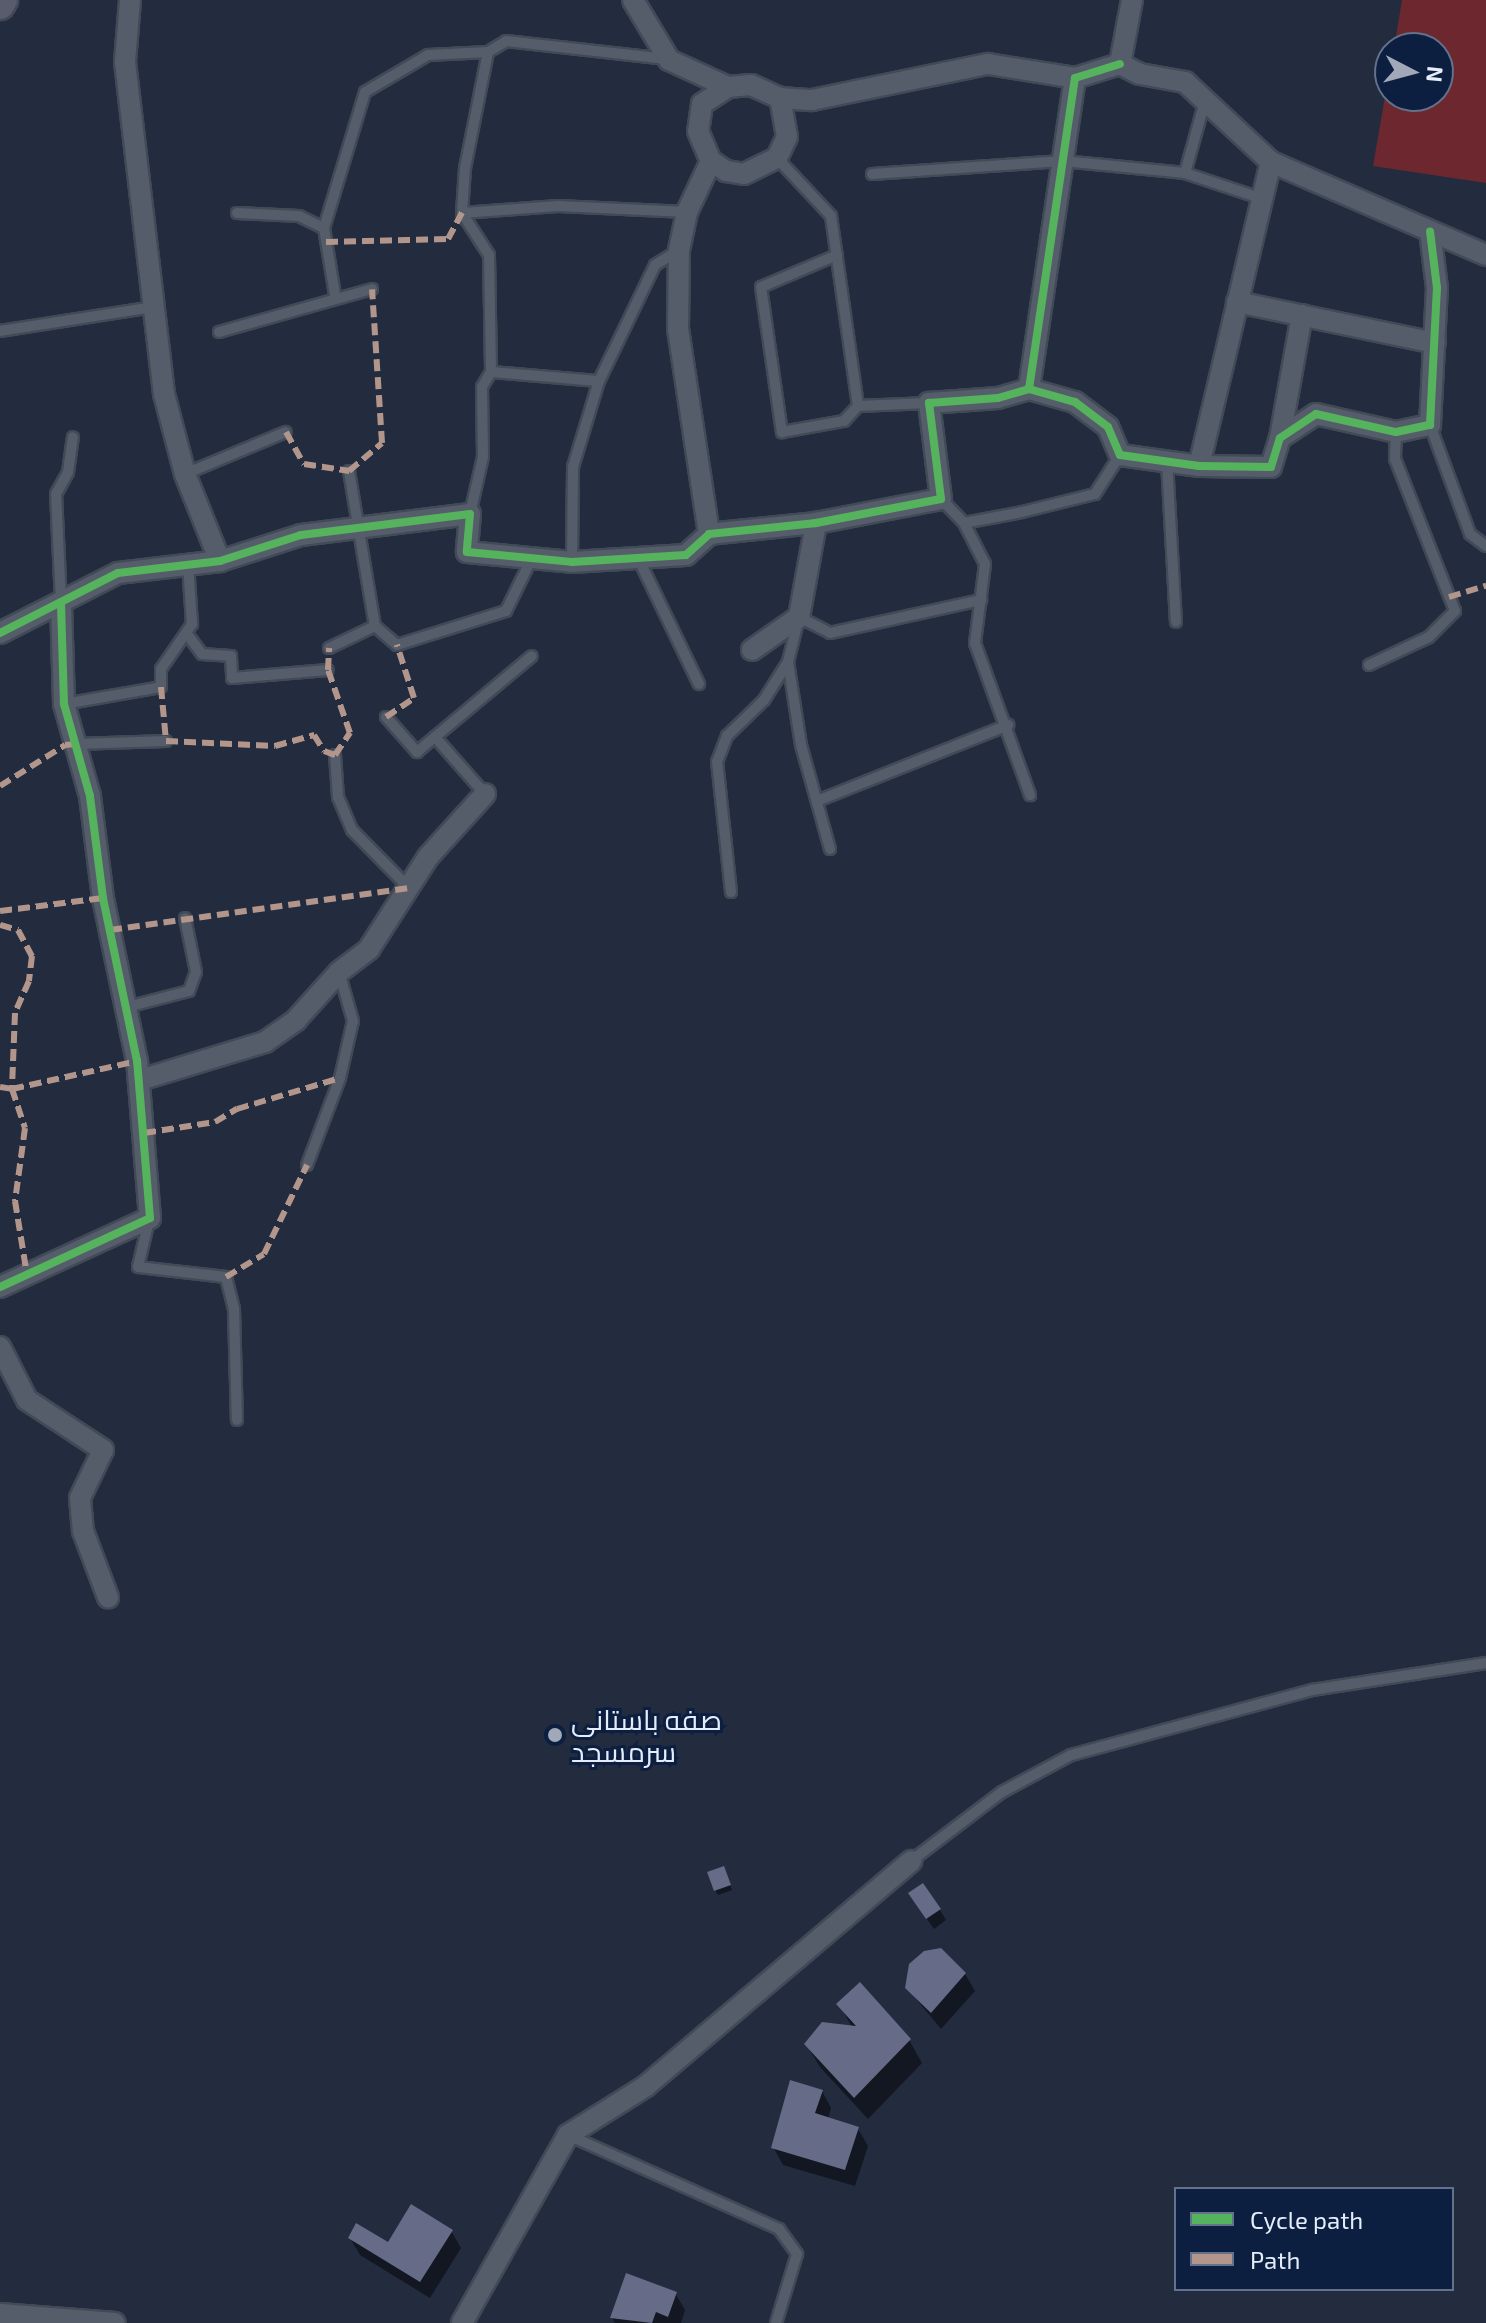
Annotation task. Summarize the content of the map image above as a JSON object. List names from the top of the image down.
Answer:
{
  "places": ["صفه باستانی سرمسجد"],
  "legend": ["Cycle path", "Path"],
  "north": "right"
}
